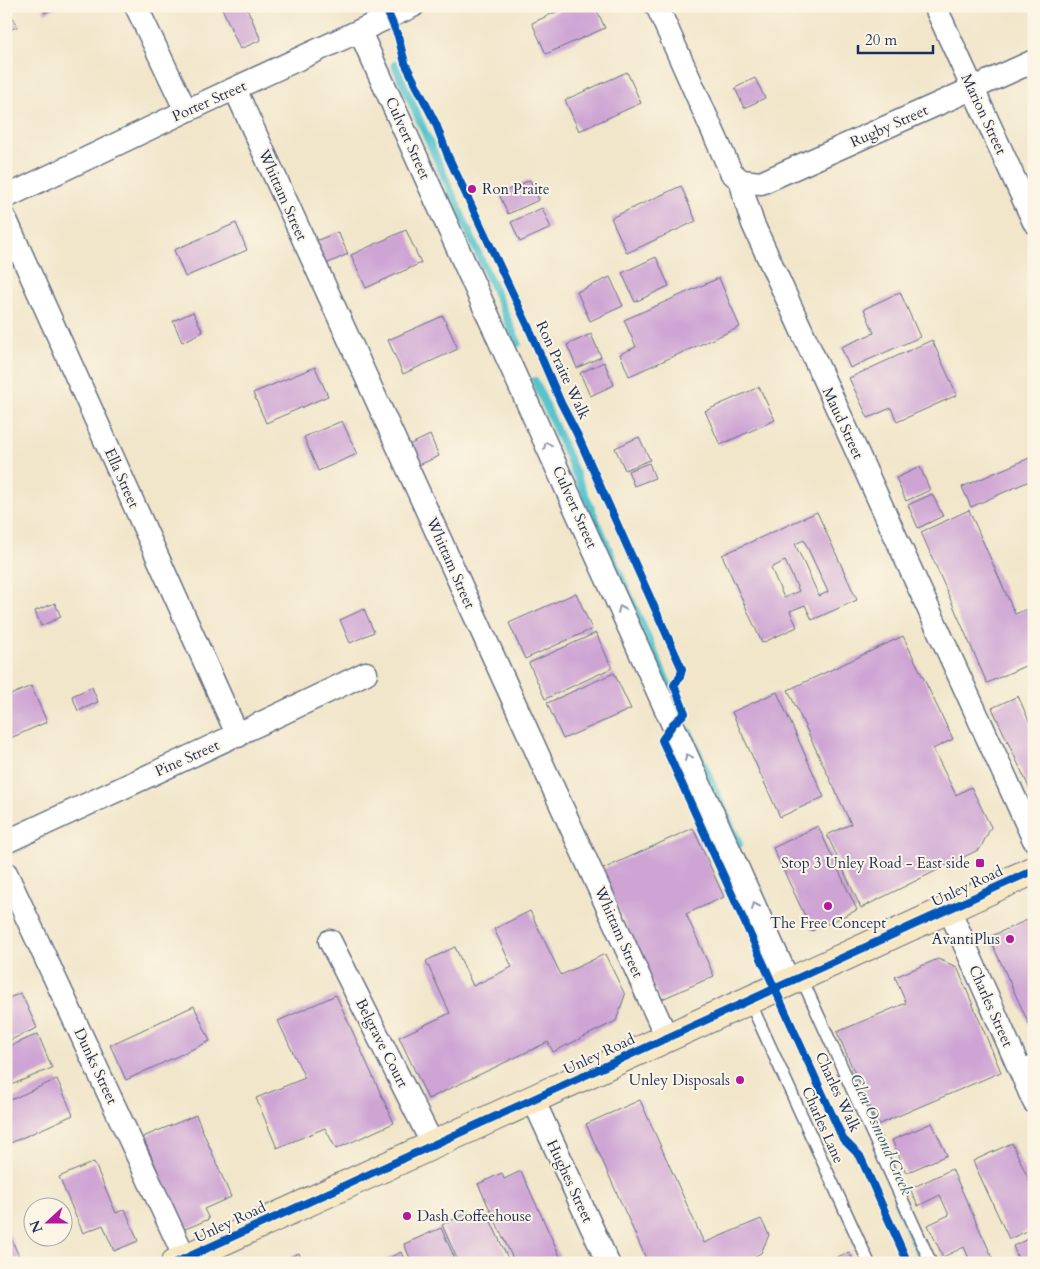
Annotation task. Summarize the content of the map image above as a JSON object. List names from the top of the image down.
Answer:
{
  "streets": {
    "main road": ["Unley Road"],
    "street": [
      "Porter Street",
      "Marion Street",
      "Rugby Street",
      "Culvert Street",
      "Whittam Street",
      "Maud Street",
      "Ella Street",
      "Pine Street",
      "Charles Street",
      "Belgrave Court",
      "Dunks Street",
      "Hughes Street"
    ],
    "lane": ["Charles Lane"],
    "cycle path": ["Ron Praite Walk"]
  },
  "crossings": [
    ["Porter Street", "Culvert Street"],
    ["Porter Street", "Whittam Street"],
    ["Marion Street", "Rugby Street"],
    ["Rugby Street", "Maud Street"],
    ["Culvert Street", "Unley Road"],
    ["Whittam Street", "Unley Road"],
    ["Ella Street", "Pine Street"],
    ["Unley Road", "Charles Street"],
    ["Unley Road", "Belgrave Court"],
    ["Unley Road", "Dunks Street"],
    ["Unley Road", "Charles Lane"],
    ["Unley Road", "Hughes Street"]
  ],
  "one_way": ["Culvert Street"],
  "water": ["Glen Osmond Creek"],
  "places": {
    "other": [
      "Ron Praite",
      "The Free Concept",
      "AvantiPlus",
      "Unley Disposals",
      "Dash Coffeehouse"
    ],
    "transit": ["Stop 3 Unley Road - East side"]
  },
  "scale_bar": "20 m",
  "north": "left"
}
